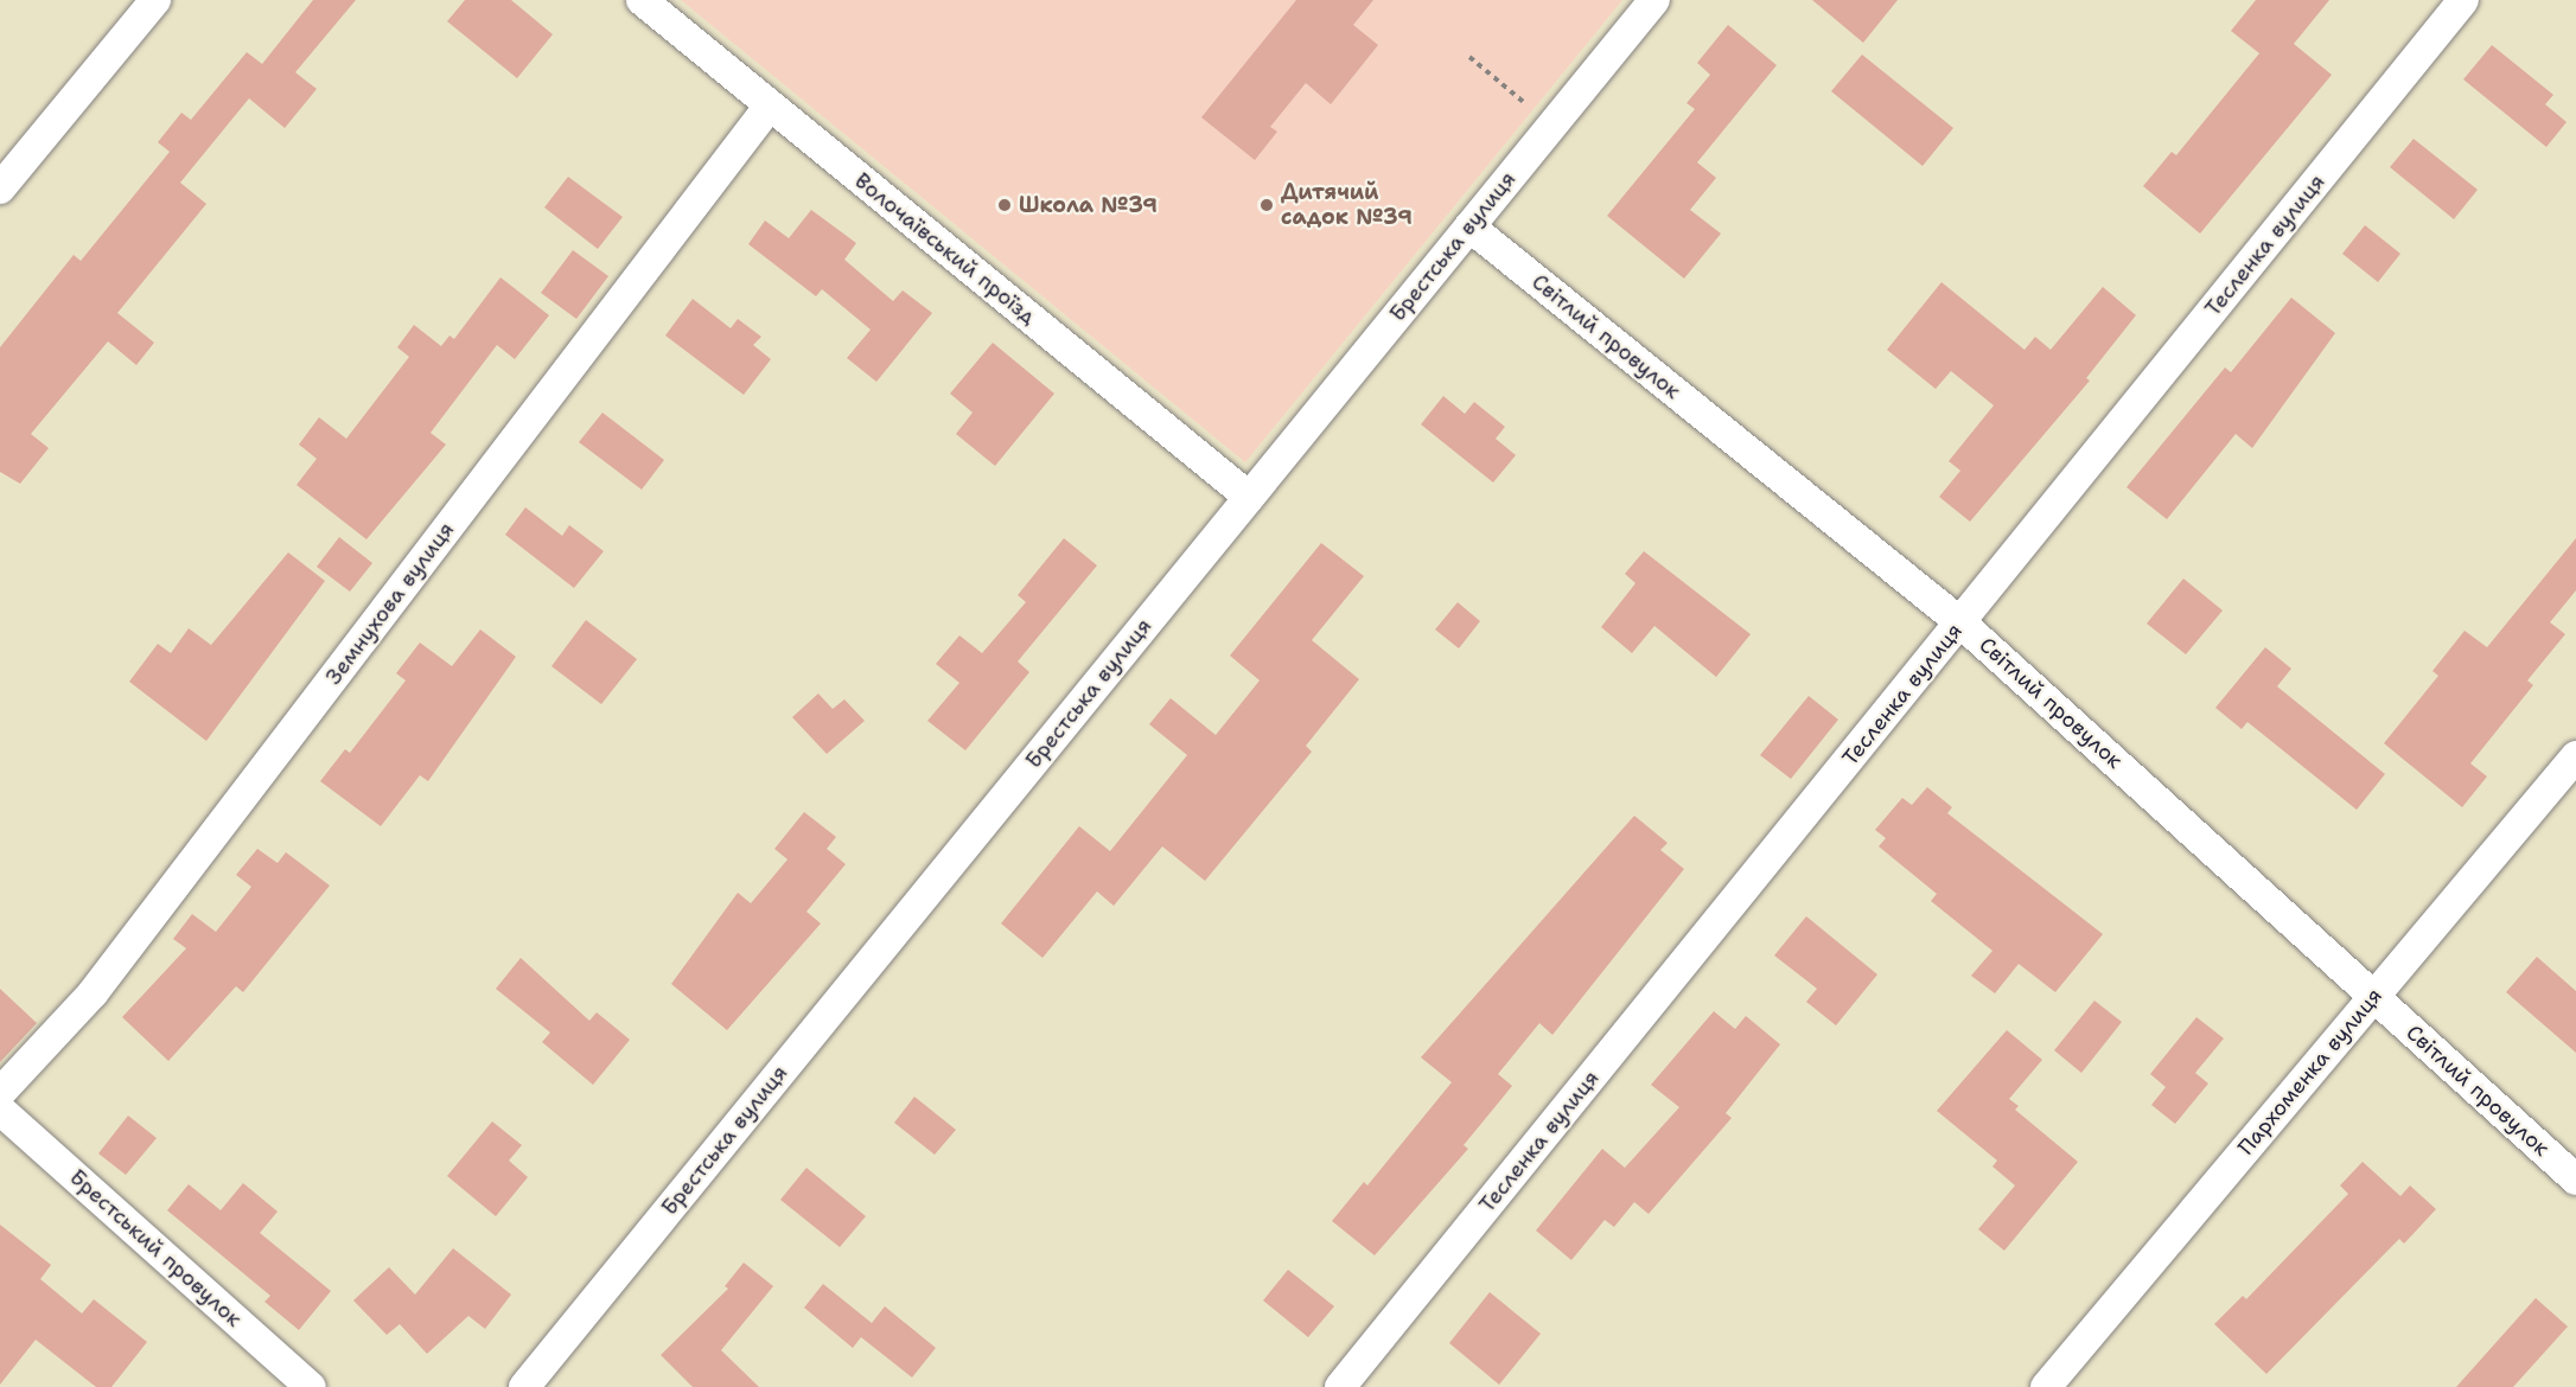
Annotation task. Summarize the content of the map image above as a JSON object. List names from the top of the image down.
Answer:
{
  "streets": {
    "street": [
      "Тесленка вулиця",
      "Брестська вулиця",
      "Волочаївський проїзд",
      "Світлий провулок",
      "Земнухова вулиця",
      "Пархоменка вулиця",
      "Брестський провулок"
    ]
  },
  "crossings": [
    ["Тесленка вулиця", "Світлий провулок"],
    ["Брестська вулиця", "Волочаївський проїзд"],
    ["Брестська вулиця", "Світлий провулок"],
    ["Волочаївський проїзд", "Земнухова вулиця"],
    ["Світлий провулок", "Пархоменка вулиця"]
  ],
  "places": ["Школа №39", "Дитячий садок №39"]
}
